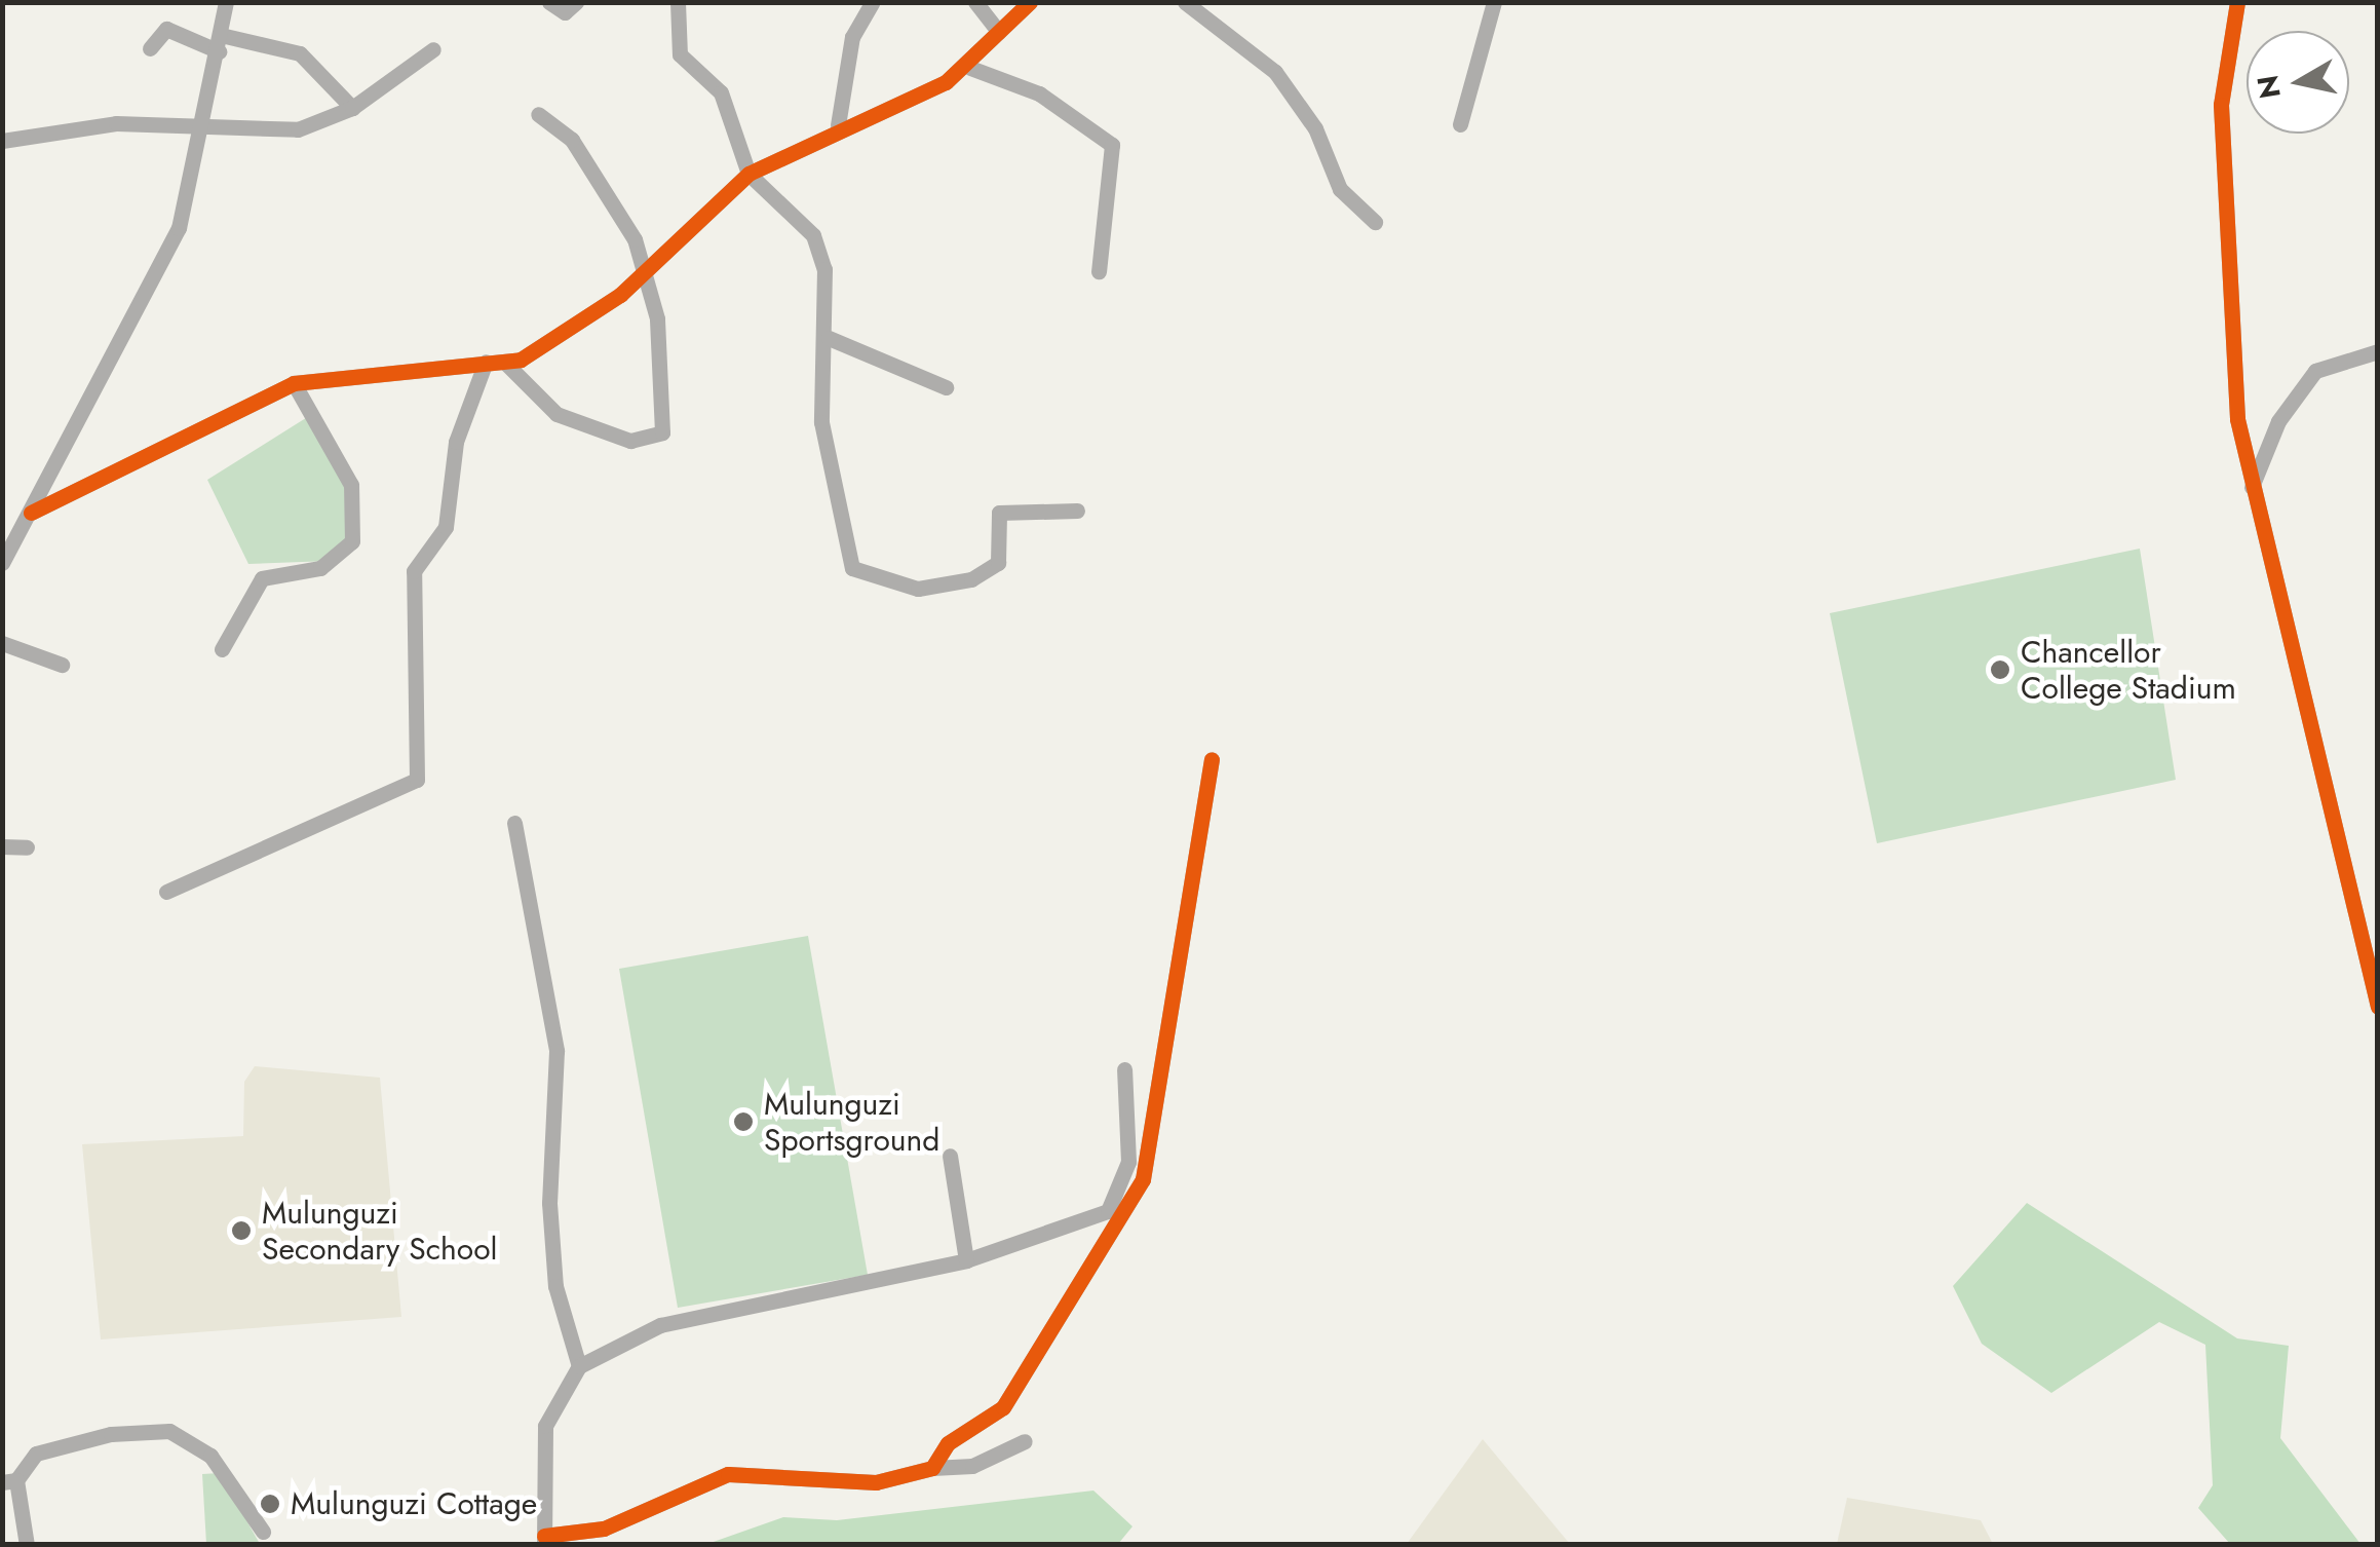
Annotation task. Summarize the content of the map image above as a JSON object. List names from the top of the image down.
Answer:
{
  "places": [
    "Chancellor College Stadium",
    "Mulunguzi Sportsground",
    "Mulunguzi Secondary School",
    "Mulunguzi Cottage"
  ],
  "north": "left"
}
